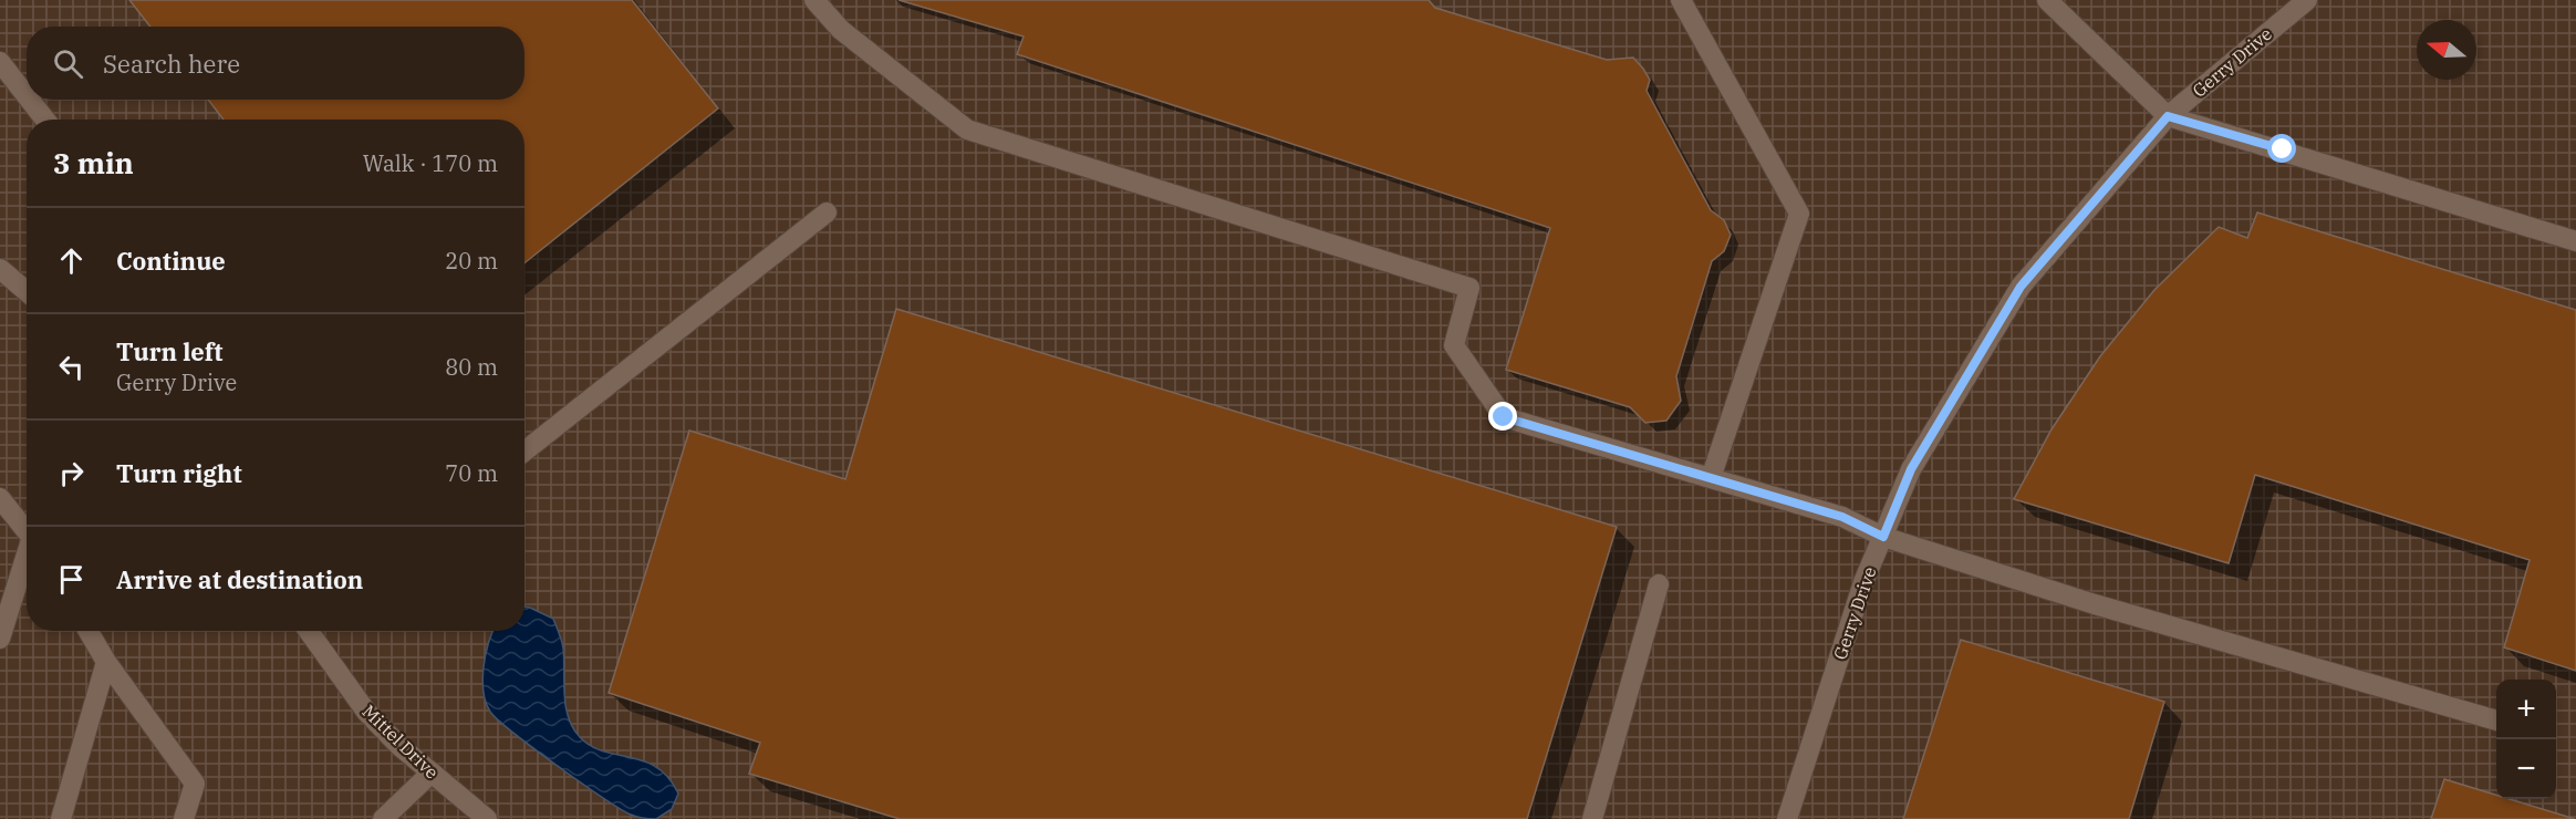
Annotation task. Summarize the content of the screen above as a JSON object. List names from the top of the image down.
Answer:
{
  "streets": {
    "street": ["Gerry Drive", "Mittel Drive"]
  },
  "north": "left",
  "page": {
    "search": "Search here",
    "heading": ["3 min", "Walk · 170 m"],
    "list": [
      ["Continue", "20 m"],
      ["Turn left", "Gerry Drive", "80 m"],
      ["Turn right", "70 m"],
      "Arrive at destination"
    ],
    "map_buttons": ["+", "−"]
  }
}
